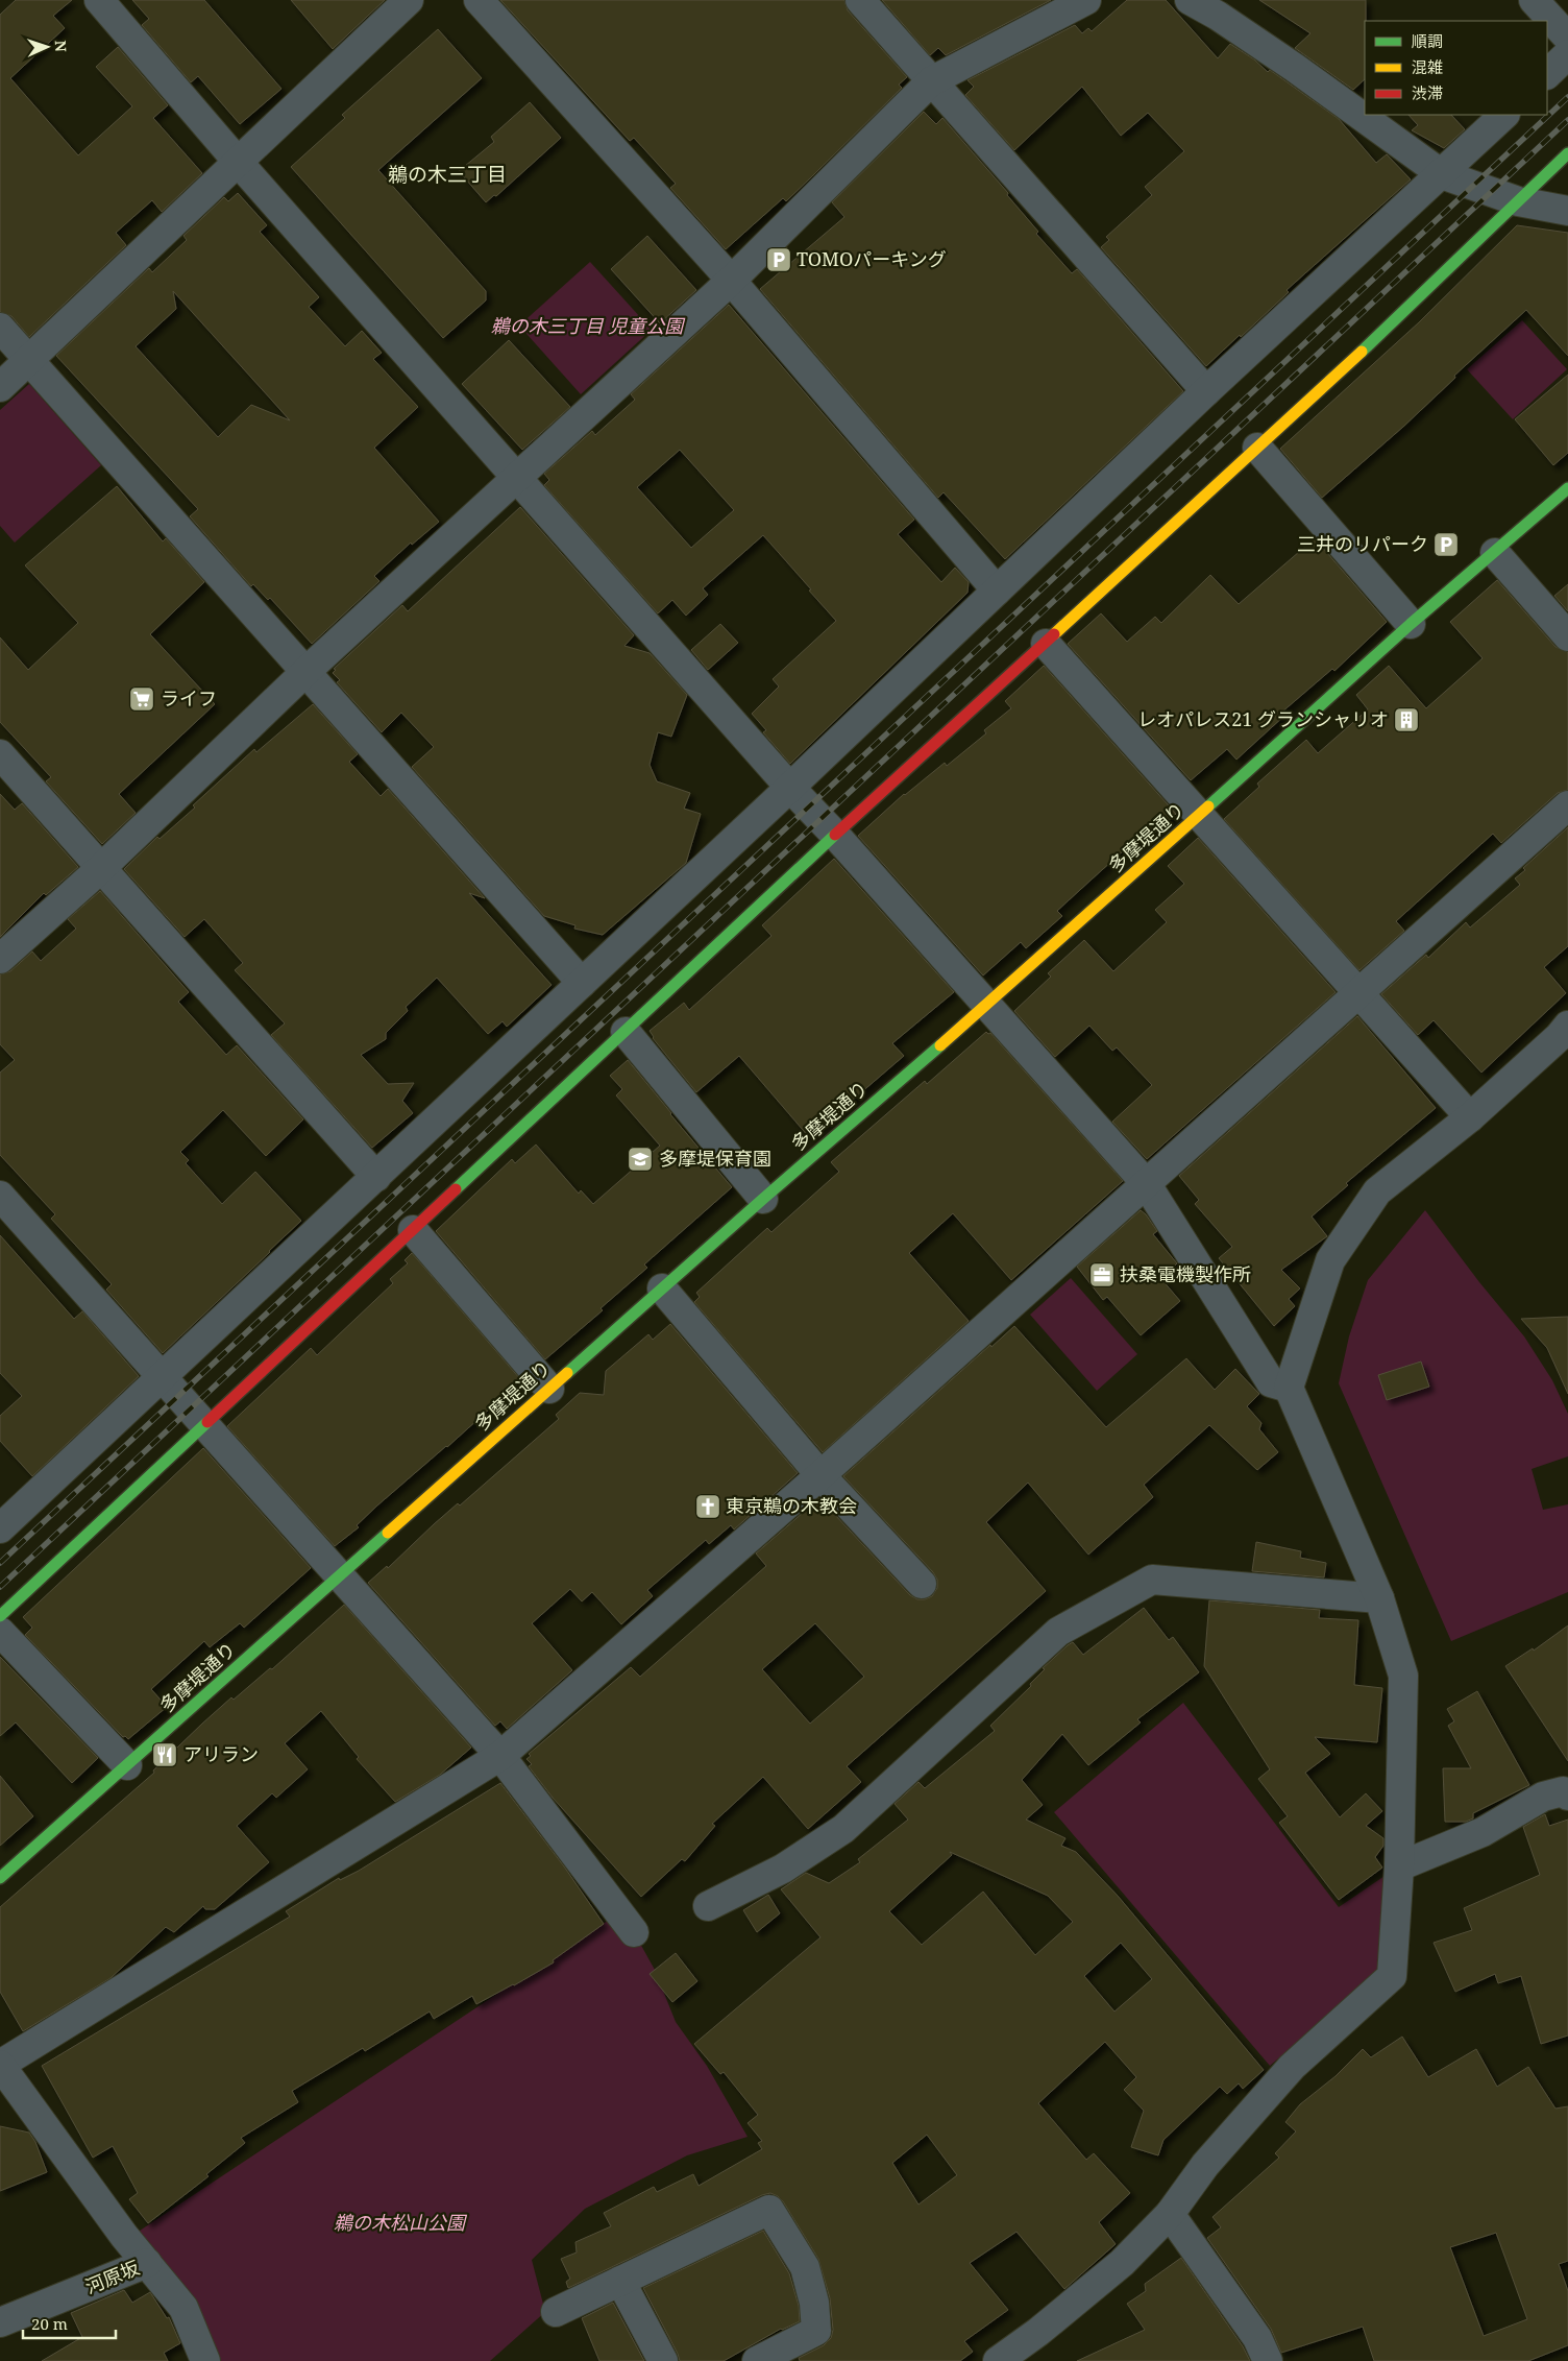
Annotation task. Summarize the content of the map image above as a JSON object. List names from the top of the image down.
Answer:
{
  "streets": {
    "street": ["多摩堤通り", "河原坂"]
  },
  "districts": ["鵜の木三丁目"],
  "parks": ["鵜の木三丁目 児童公園", "鵜の木松山公園"],
  "places": {
    "parking": ["TOMOパーキング", "三井のリパーク"],
    "supermarket": ["ライフ"],
    "building": ["レオパレス21 グランシャリオ"],
    "school or university": ["多摩堤保育園"],
    "office": ["扶桑電機製作所"],
    "church": ["東京鵜の木教会"],
    "restaurant": ["アリラン"]
  },
  "legend": ["順調", "混雑", "渋滞"],
  "scale_bar": "20 m",
  "north": "right"
}
